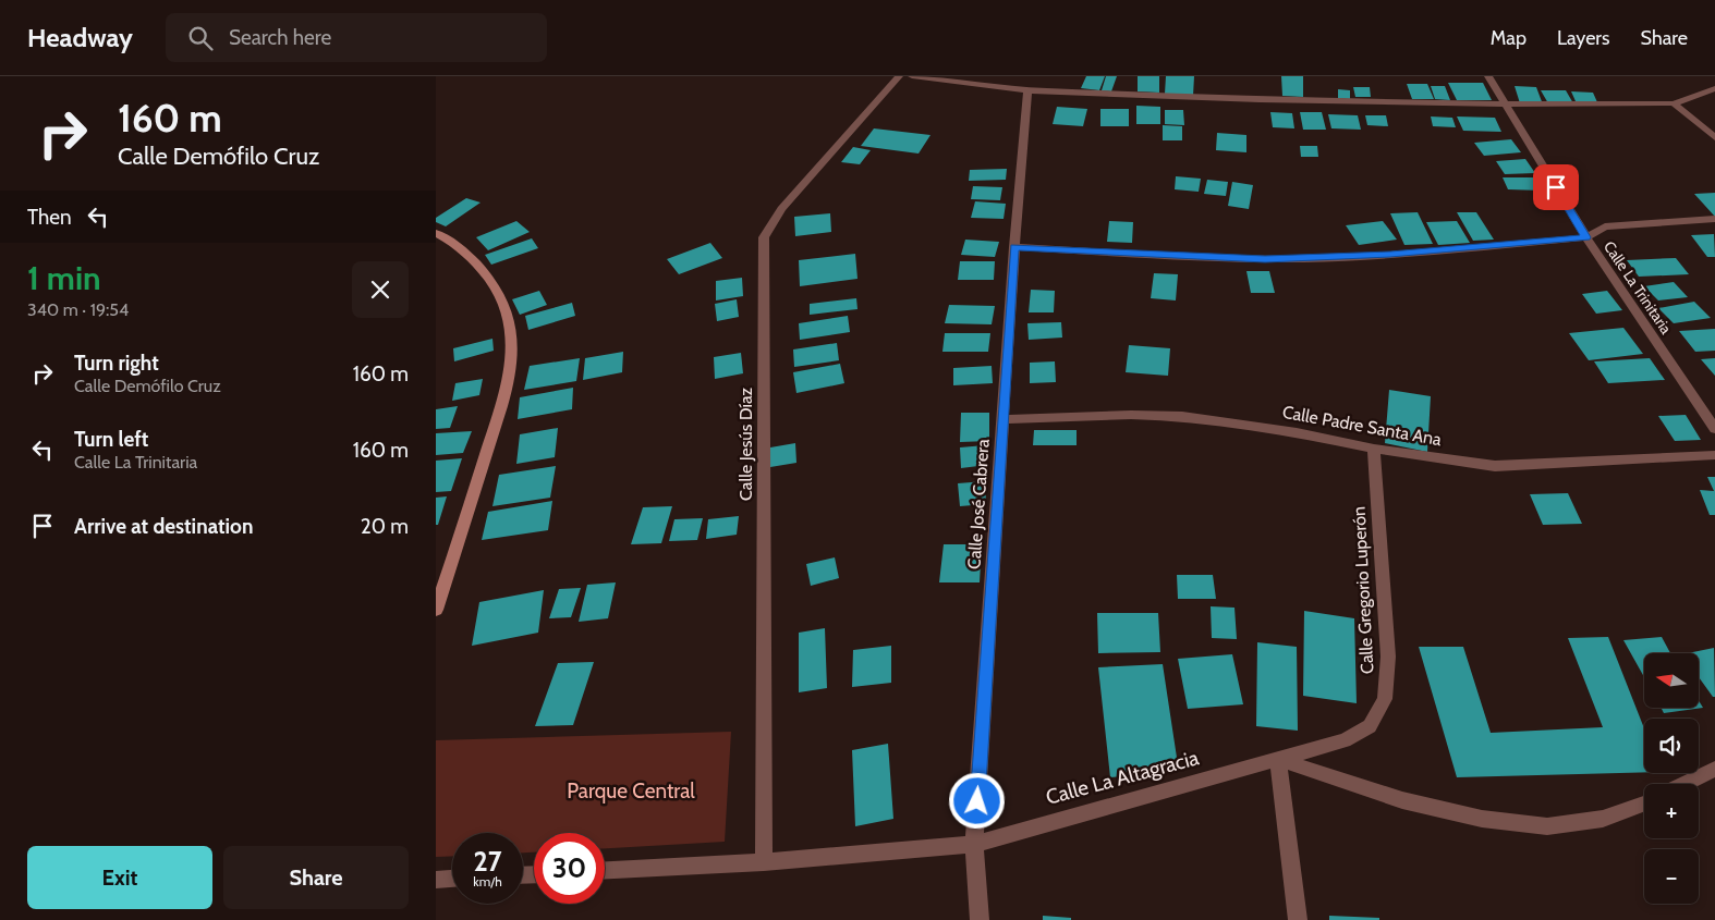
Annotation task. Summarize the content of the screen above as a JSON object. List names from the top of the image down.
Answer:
{
  "streets": {
    "street": [
      "Calle La Trinitaria",
      "Calle Padre Santa Ana",
      "Calle Jesús Díaz",
      "Calle José Cabrera",
      "Calle Gregorio Luperón",
      "Calle La Altagracia"
    ]
  },
  "crossings": [
    ["Calle Padre Santa Ana", "Calle José Cabrera"],
    ["Calle Padre Santa Ana", "Calle Gregorio Luperón"],
    ["Calle Jesús Díaz", "Calle La Altagracia"],
    ["Calle José Cabrera", "Calle La Altagracia"],
    ["Calle Gregorio Luperón", "Calle La Altagracia"]
  ],
  "parks": ["Parque Central"],
  "north": "left",
  "page": {
    "header": "Headway",
    "search": "Search here",
    "nav": ["Map", "Layers", "Share"],
    "turn": ["160 m", "Calle Demófilo Cruz"],
    "then": "Then",
    "heading": ["1 min", "340 m · 19:54"],
    "list": [
      {
        "name": "Turn right",
        "note": "Calle Demófilo Cruz",
        "value": "160 m"
      },
      {
        "name": "Turn left",
        "note": "Calle La Trinitaria",
        "value": "160 m"
      },
      {
        "name": "Arrive at destination",
        "value": "20 m"
      }
    ],
    "map_buttons": ["+", "−"],
    "speed": "27 km/h",
    "limit": "30",
    "buttons": ["Exit", "Share"]
  }
}
